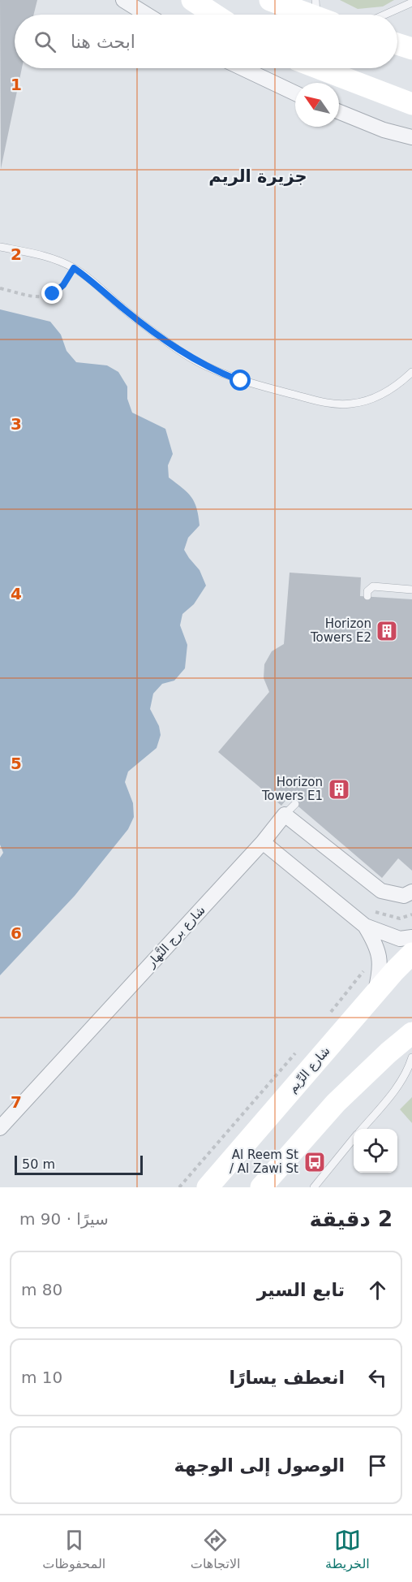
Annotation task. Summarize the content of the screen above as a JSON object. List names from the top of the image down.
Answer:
{
  "streets": {
    "main road": ["شارع الرِّيم"],
    "street": ["شارع برج النَّهار"]
  },
  "districts": ["جزيرة الريم"],
  "places": {
    "building": ["Horizon Towers E2", "Horizon Towers E1"],
    "bus stop": ["Al Reem St / Al Zawi St"]
  },
  "scale_bar": "50 m",
  "north": "top left",
  "page": {
    "search": "ابحث هنا",
    "scale": "50 m",
    "heading": ["2 دقيقة", "سيرًا · 90 m"],
    "list": [
      ["تابع السير", "80 m"],
      ["انعطف يسارًا", "10 m"],
      "الوصول إلى الوجهة"
    ],
    "nav": ["الخريطة", "الاتجاهات", "المحفوظات"]
  },
  "grid": {
    "rows": [
      "1",
      "2",
      "3",
      "4",
      "5",
      "6",
      "7"
    ]
  }
}
